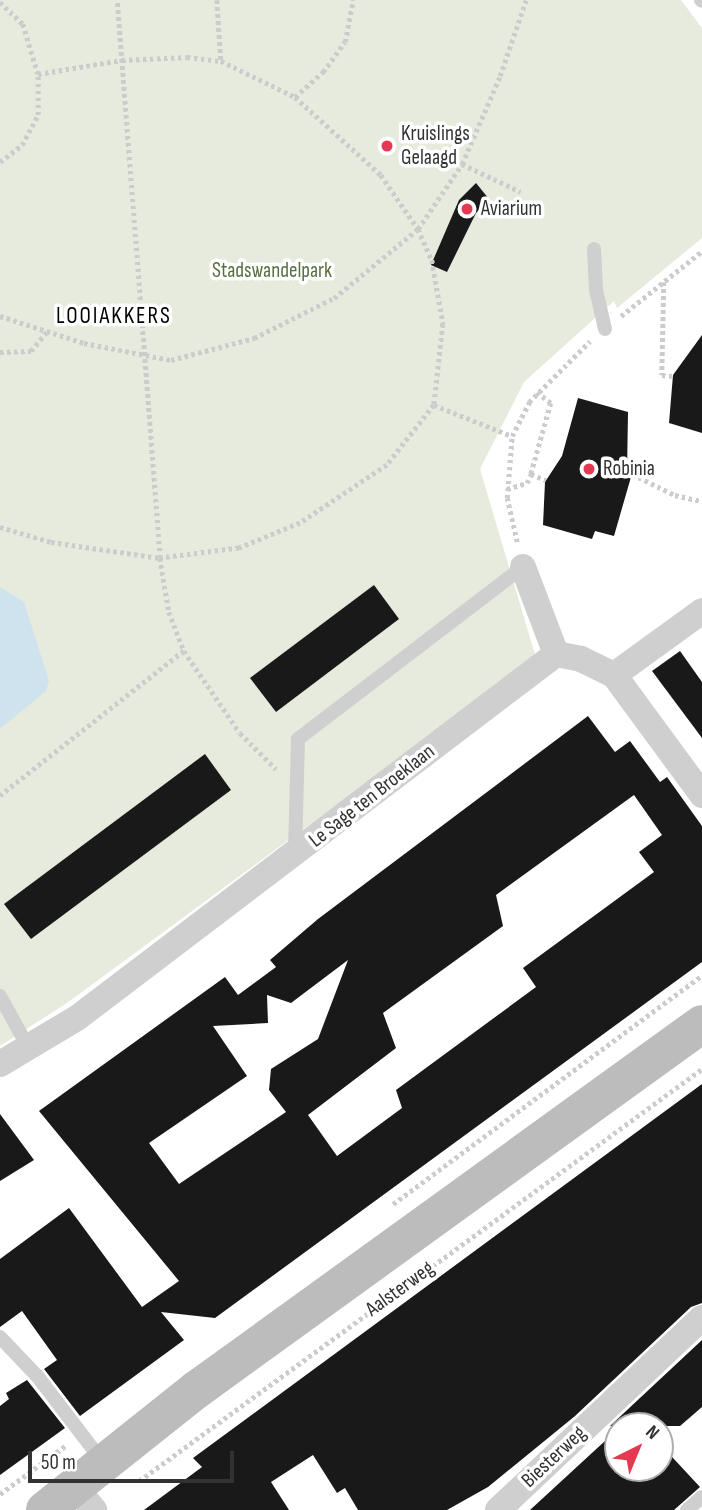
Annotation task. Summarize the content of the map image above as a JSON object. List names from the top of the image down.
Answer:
{
  "streets": {
    "main road": ["Aalsterweg"],
    "street": ["Le Sage ten Broeklaan", "Biesterweg"]
  },
  "districts": ["LOOIAKKERS"],
  "parks": ["Stadswandelpark"],
  "places": ["Kruislings Gelaagd", "Aviarium", "Robinia"],
  "scale_bar": "50 m",
  "north": "top right"
}
